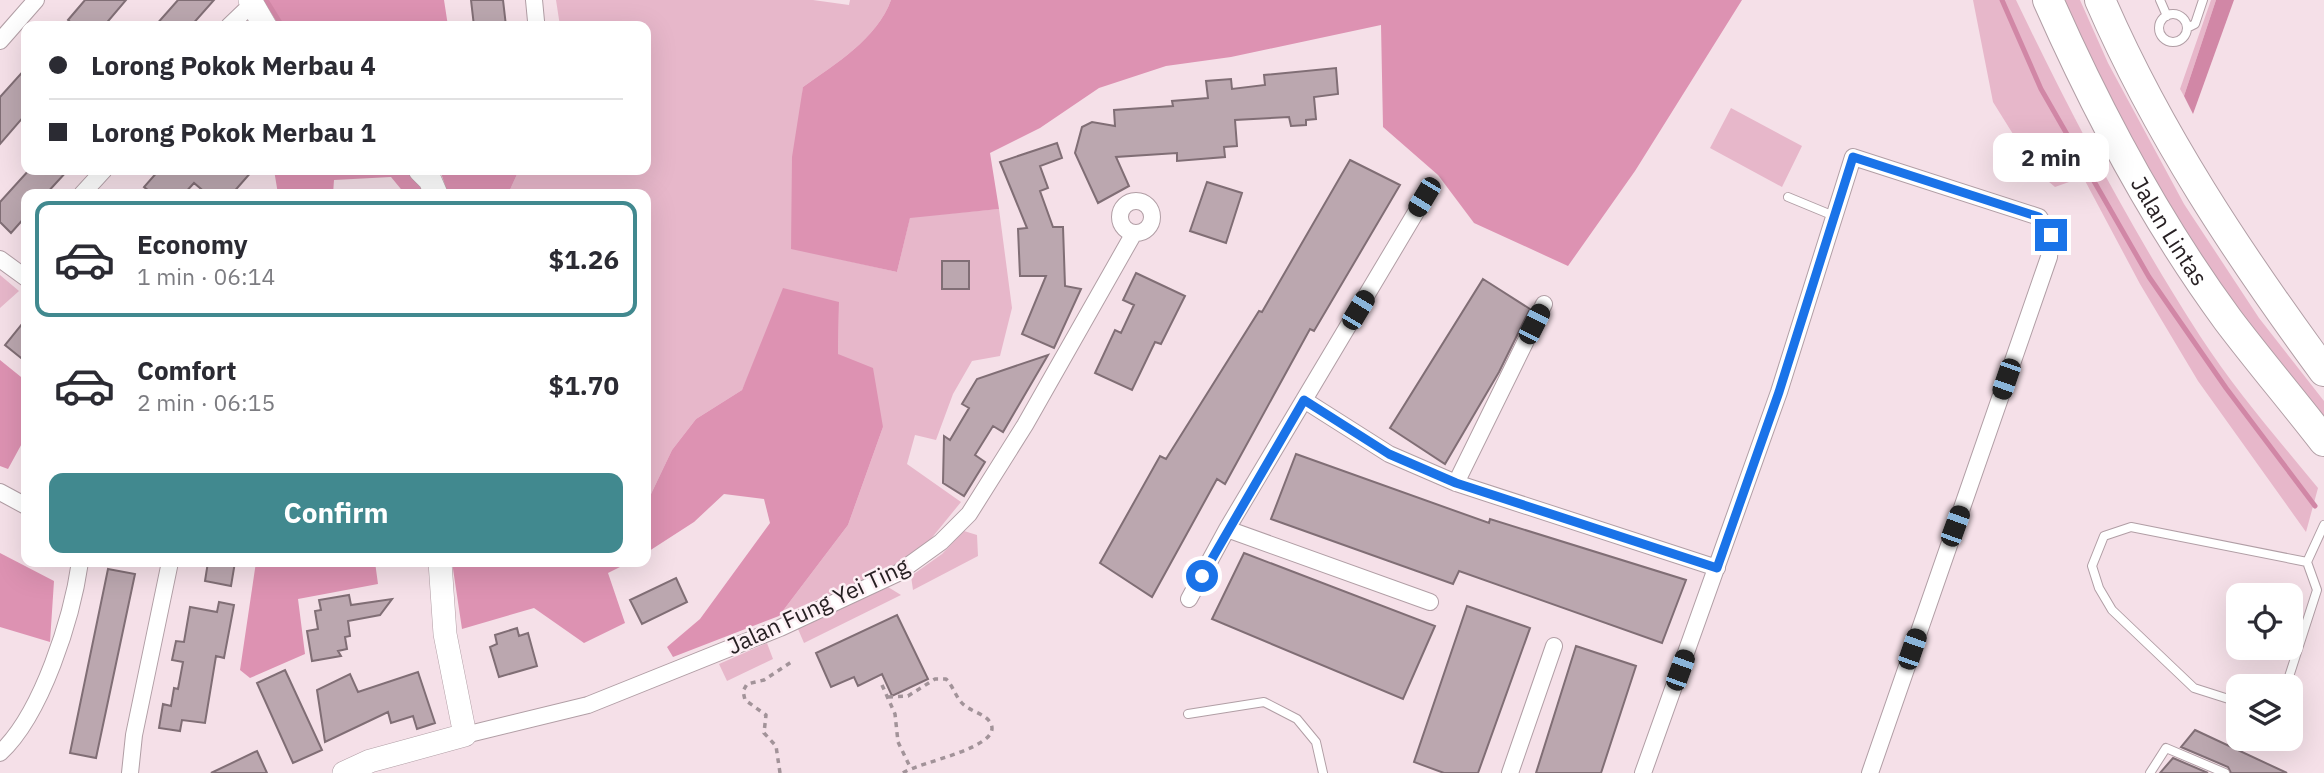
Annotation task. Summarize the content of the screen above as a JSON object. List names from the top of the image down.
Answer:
{
  "streets": {
    "highway": ["Jalan Lintas"],
    "street": ["Jalan Fung Yei Ting"]
  },
  "page": {
    "banner": ["Lorong Pokok Merbau 4", "Lorong Pokok Merbau 1"],
    "bubble": "2 min",
    "list": [
      {
        "name": "Economy",
        "note": "1 min · 06:14",
        "value": "$1.26"
      },
      {
        "name": "Comfort",
        "note": "2 min · 06:15",
        "value": "$1.70"
      }
    ],
    "buttons": "Confirm"
  }
}
